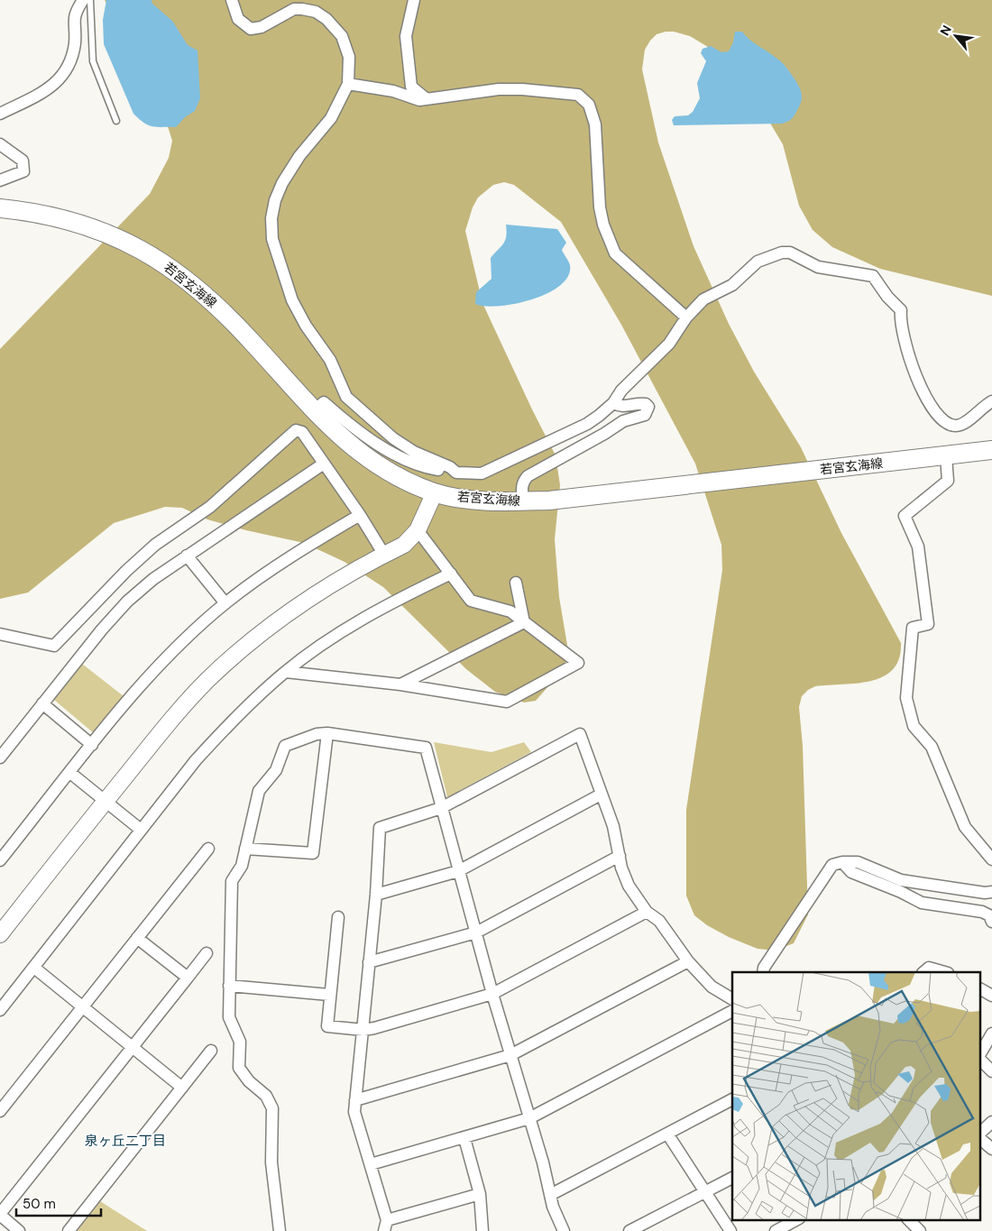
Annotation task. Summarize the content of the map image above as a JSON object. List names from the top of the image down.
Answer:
{
  "streets": {
    "main road": ["若宮玄海線"]
  },
  "districts": ["泉ヶ丘二丁目"],
  "scale_bar": "50 m",
  "north": "top left"
}
